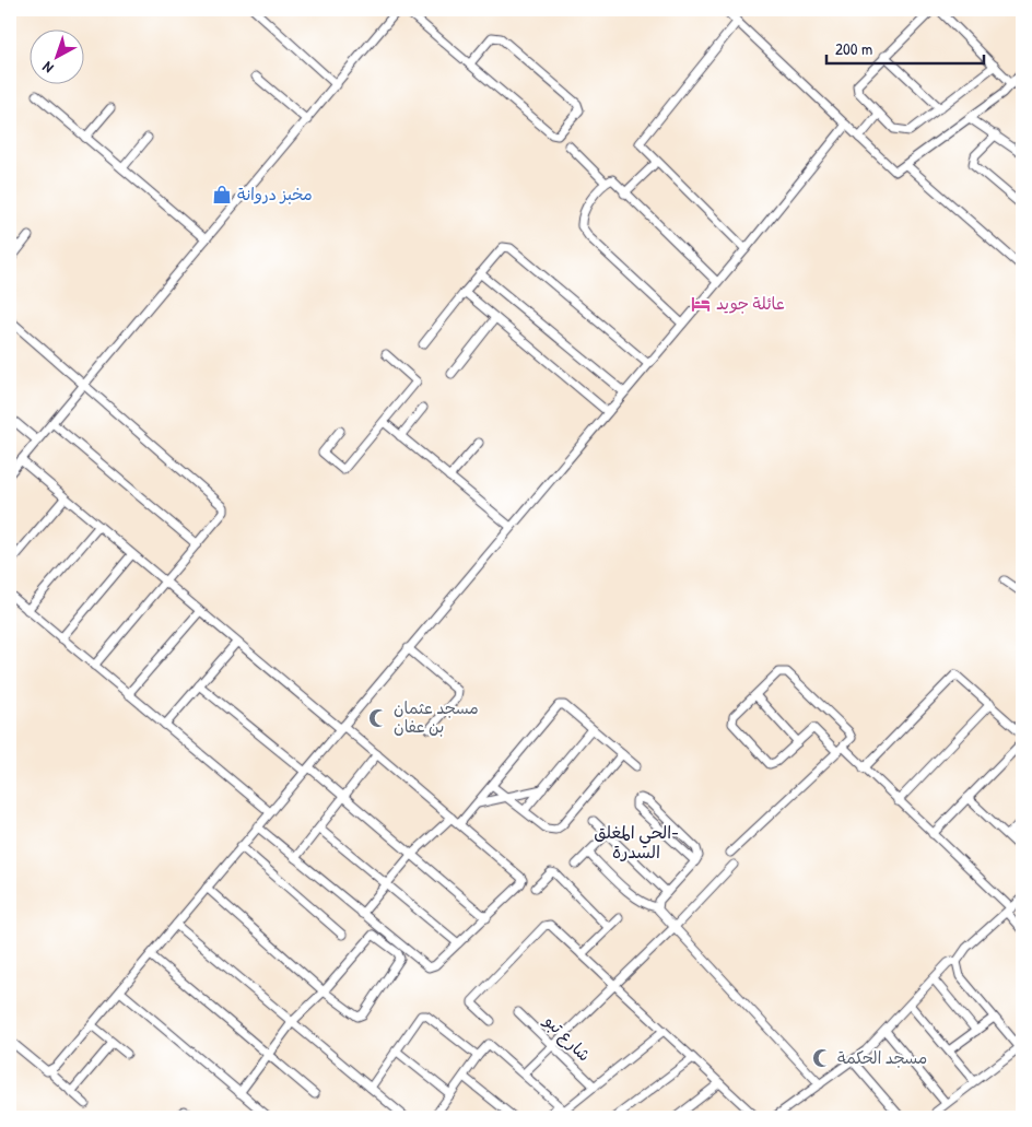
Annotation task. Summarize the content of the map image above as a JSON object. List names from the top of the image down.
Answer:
{
  "streets": {
    "street": ["شارع تبو"]
  },
  "districts": ["الحي المغلق- السدرة"],
  "places": {
    "shop": ["مخبز دروانة"],
    "hotel": ["عائلة جويد"],
    "mosque": ["مسجد عثمان بن عفان", "مسجد الحكمة"]
  },
  "scale_bar": "200 m",
  "north": "bottom left"
}
